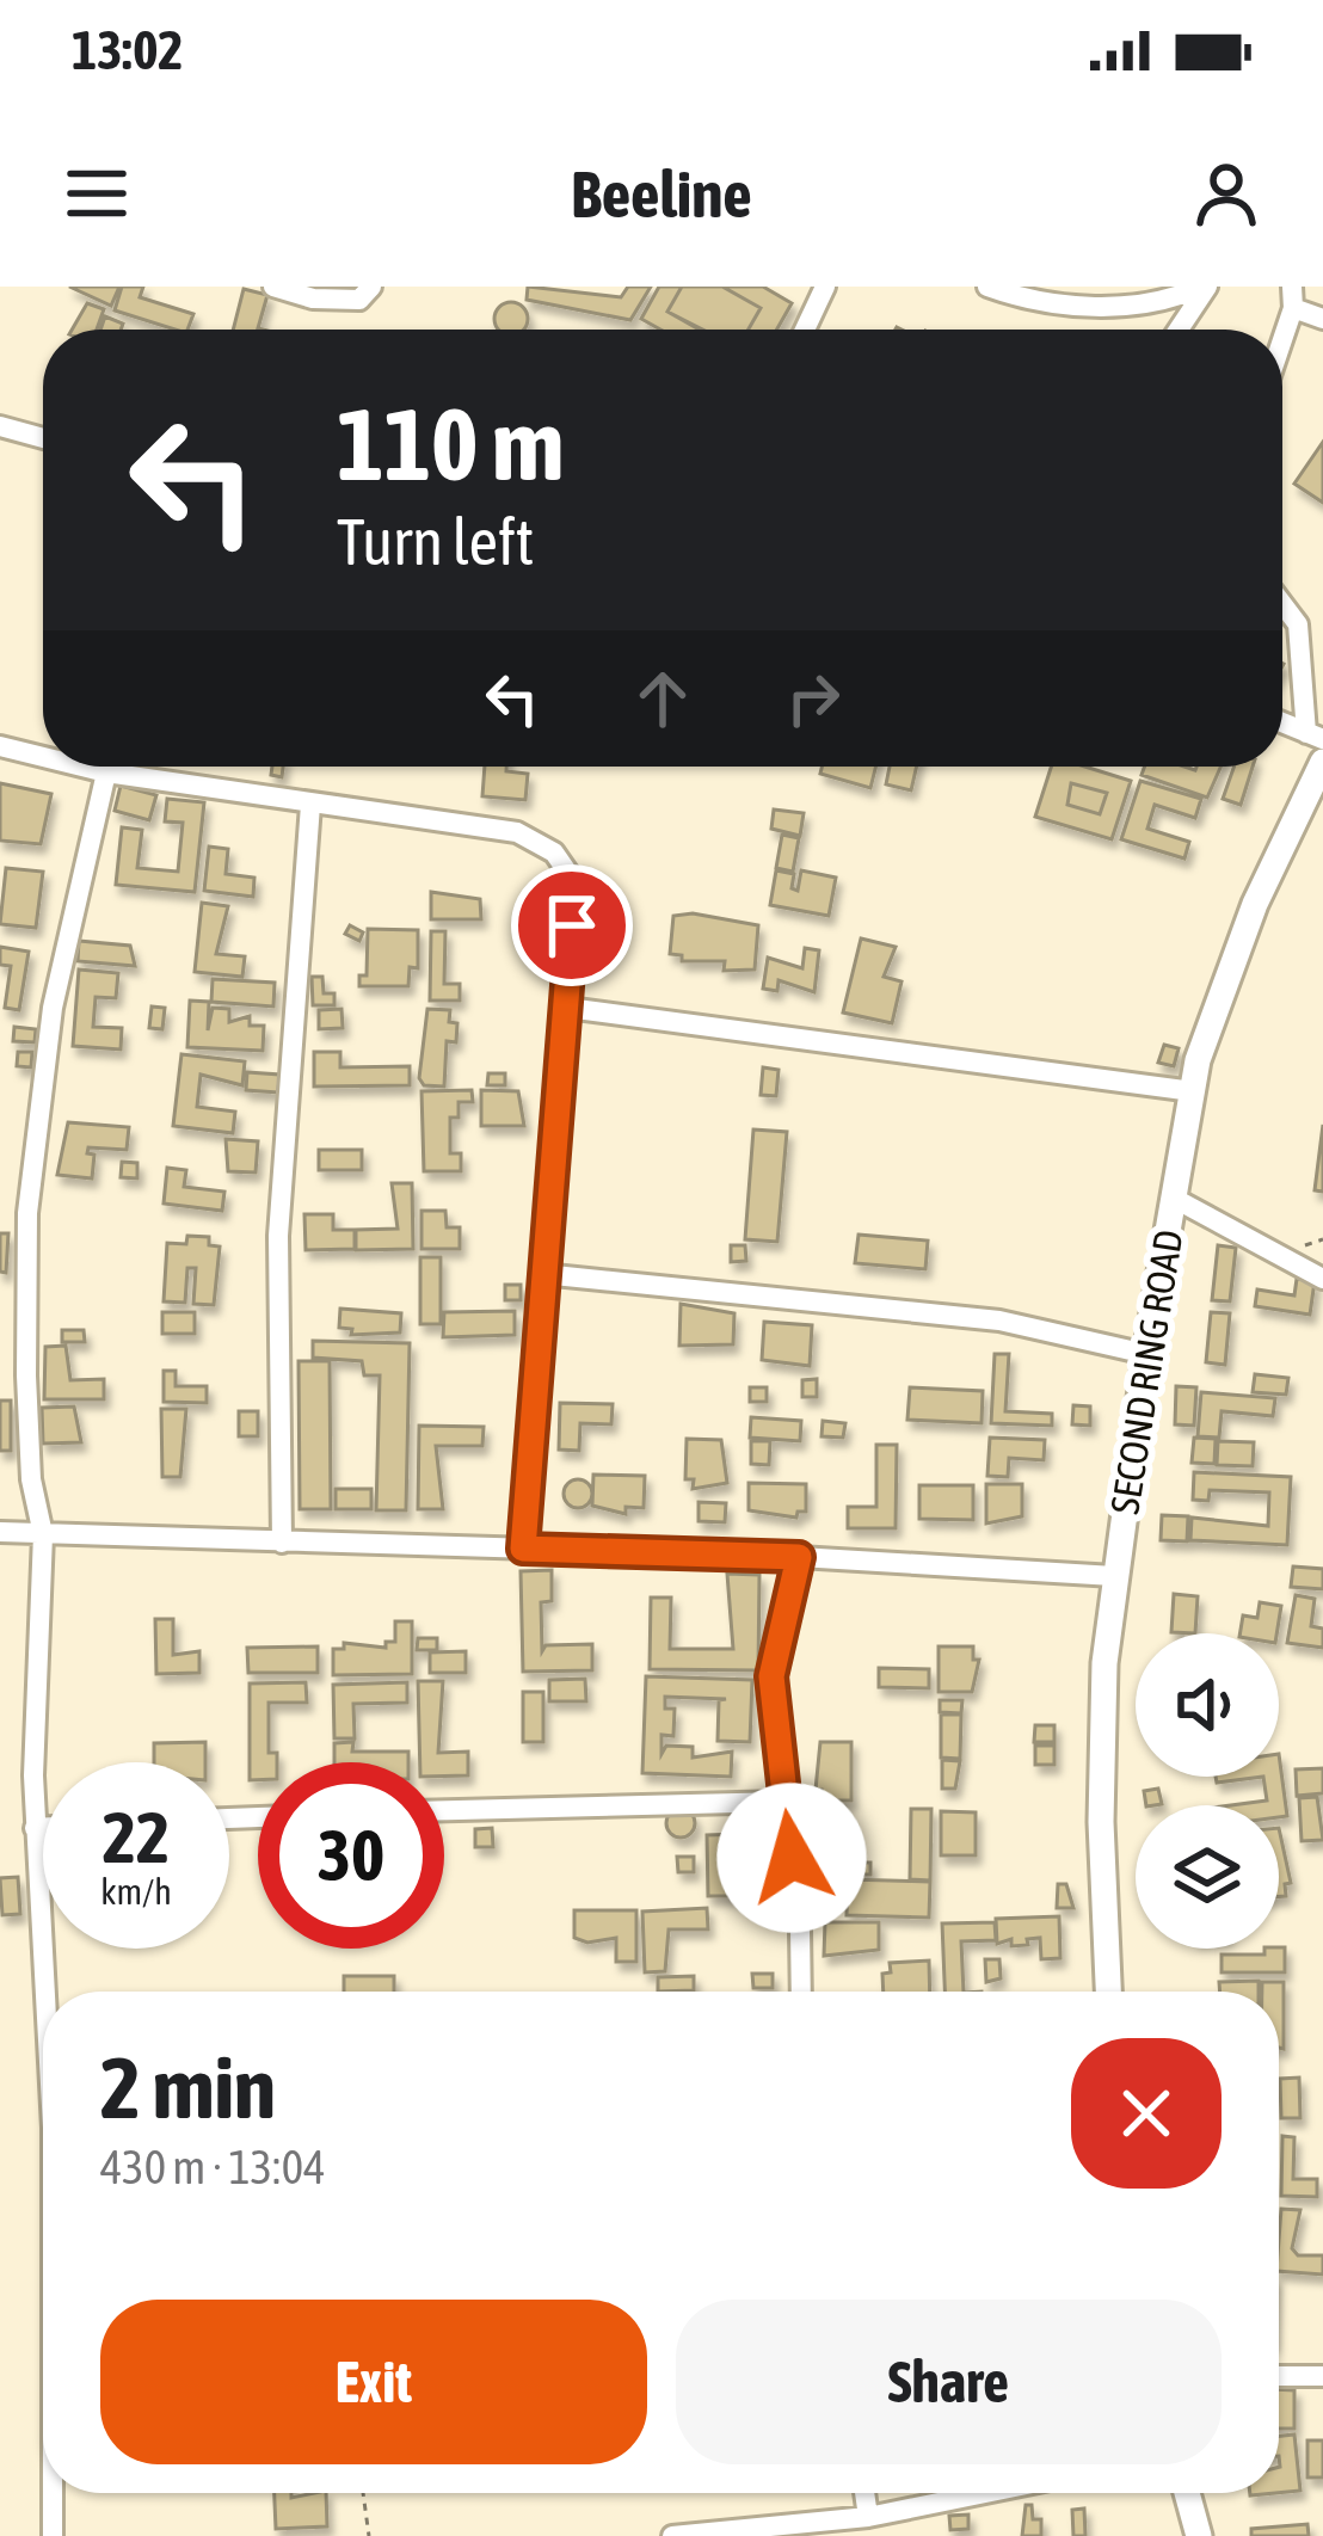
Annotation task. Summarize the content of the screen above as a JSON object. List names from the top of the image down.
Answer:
{
  "streets": {
    "street": ["SECOND RING ROAD"]
  },
  "page": {
    "status": "13:02",
    "header": "Beeline",
    "turn": ["110 m", "Turn left"],
    "speed": "22 km/h",
    "limit": "30",
    "heading": ["2 min", "430 m · 13:04"],
    "buttons": ["Exit", "Share"]
  }
}
